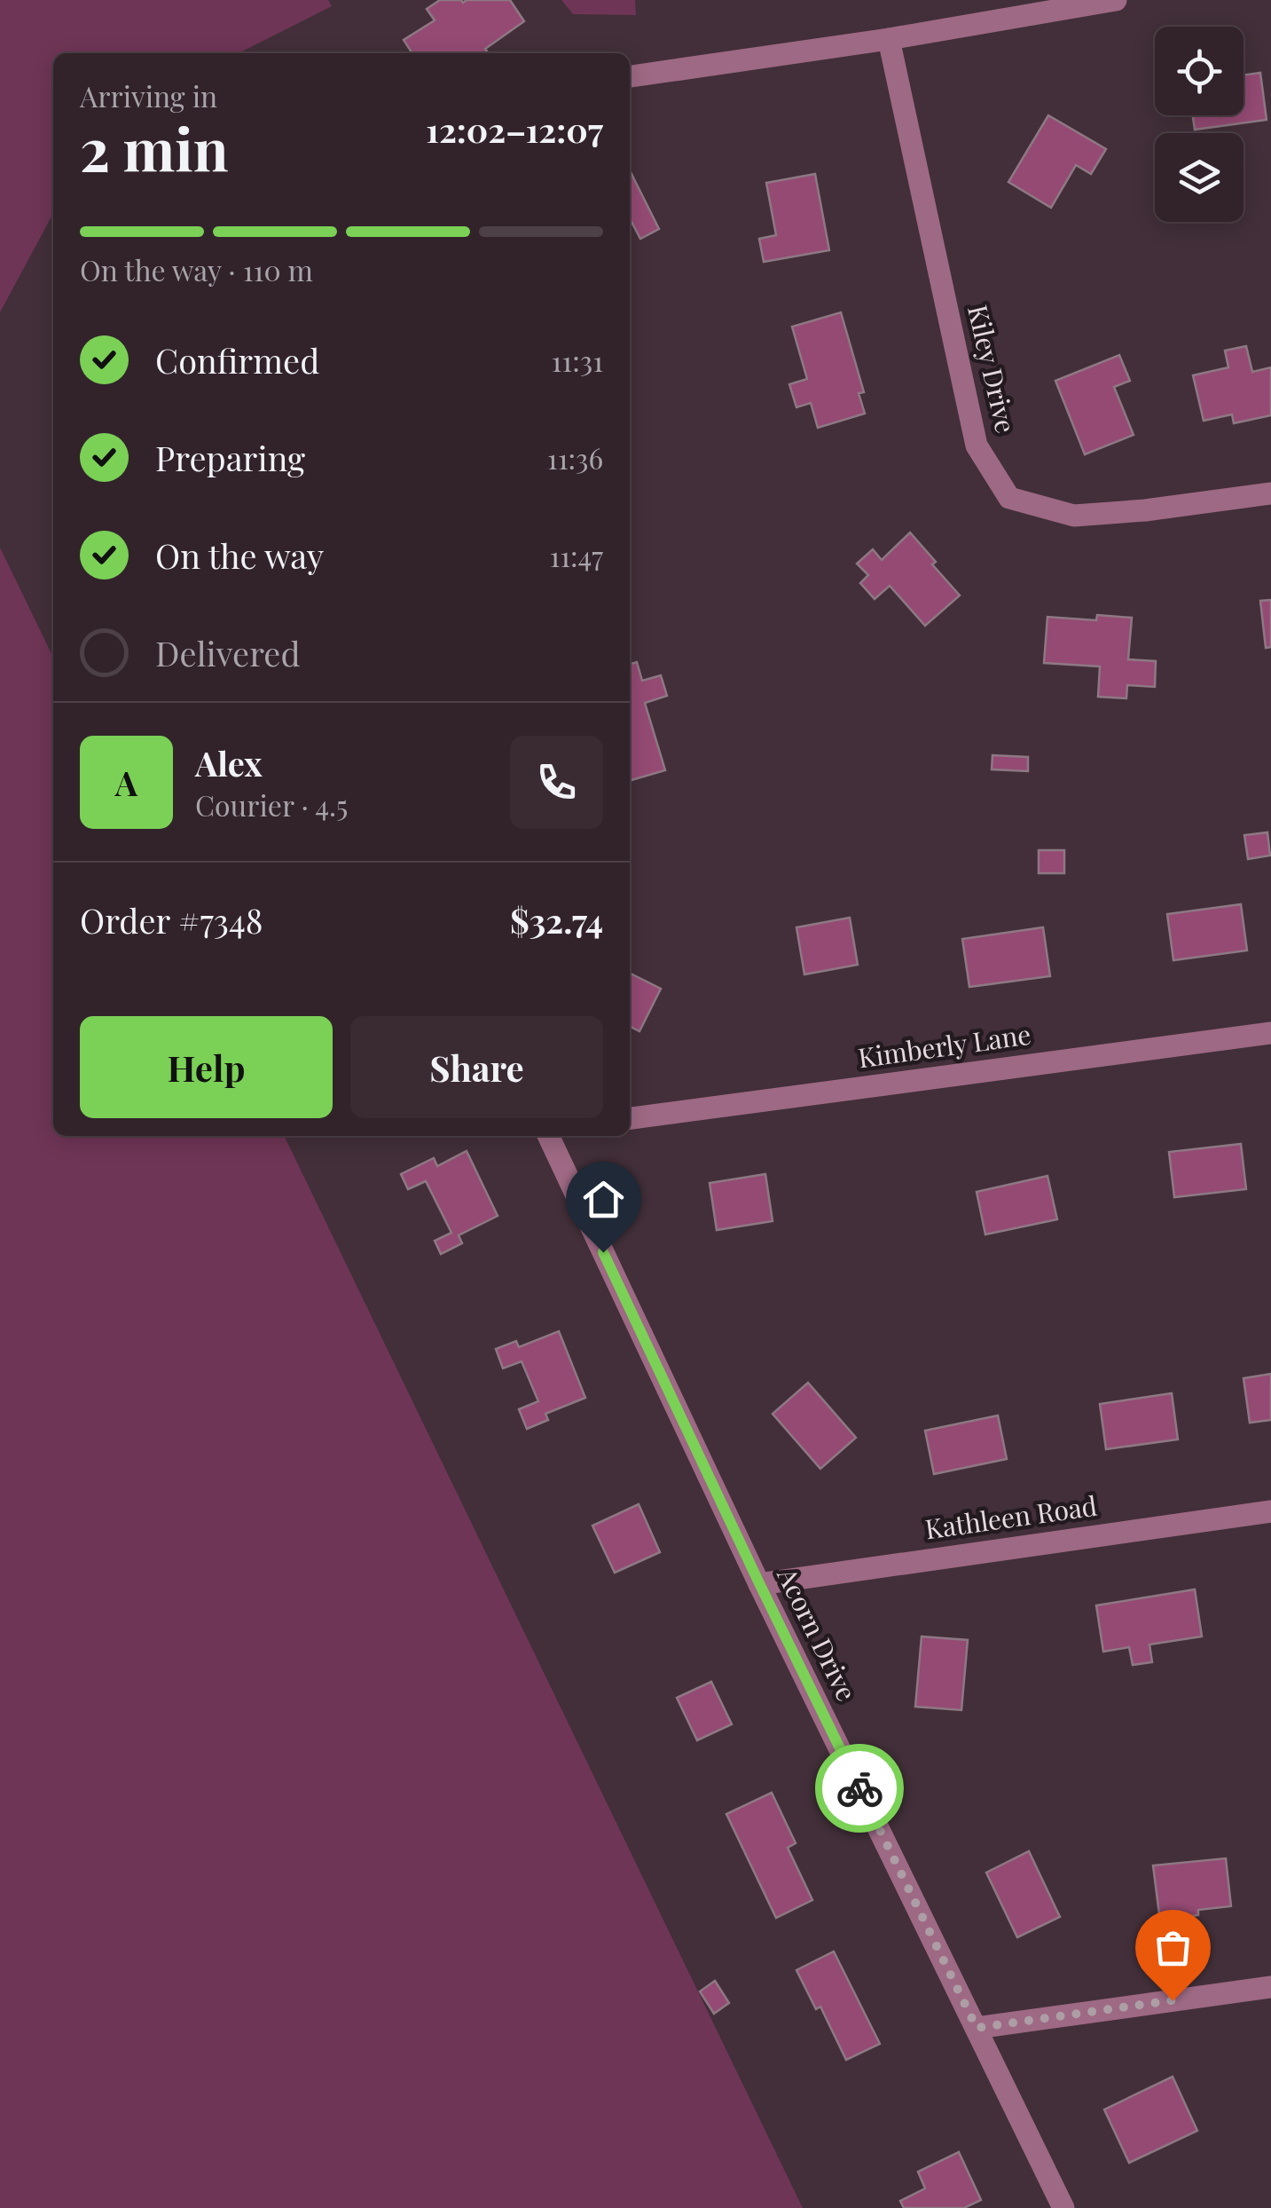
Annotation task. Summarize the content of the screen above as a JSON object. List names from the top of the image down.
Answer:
{
  "streets": {
    "street": [
      "Kiley Drive",
      "Kimberly Lane",
      "Kathleen Road",
      "Acorn Drive"
    ]
  },
  "crossings": [
    ["Kathleen Road", "Acorn Drive"]
  ],
  "page": {
    "heading": ["2 min", "Arriving in", "12:02–12:07"],
    "panel": [
      "Alex",
      "Courier · 4.5",
      "Order #7348",
      "$32.74"
    ],
    "bar": "On the way · 110 m",
    "list": [
      ["Confirmed", "11:31"],
      ["Preparing", "11:36"],
      ["On the way", "11:47"],
      "Delivered"
    ],
    "round": "A",
    "buttons": ["Help", "Share"]
  }
}
